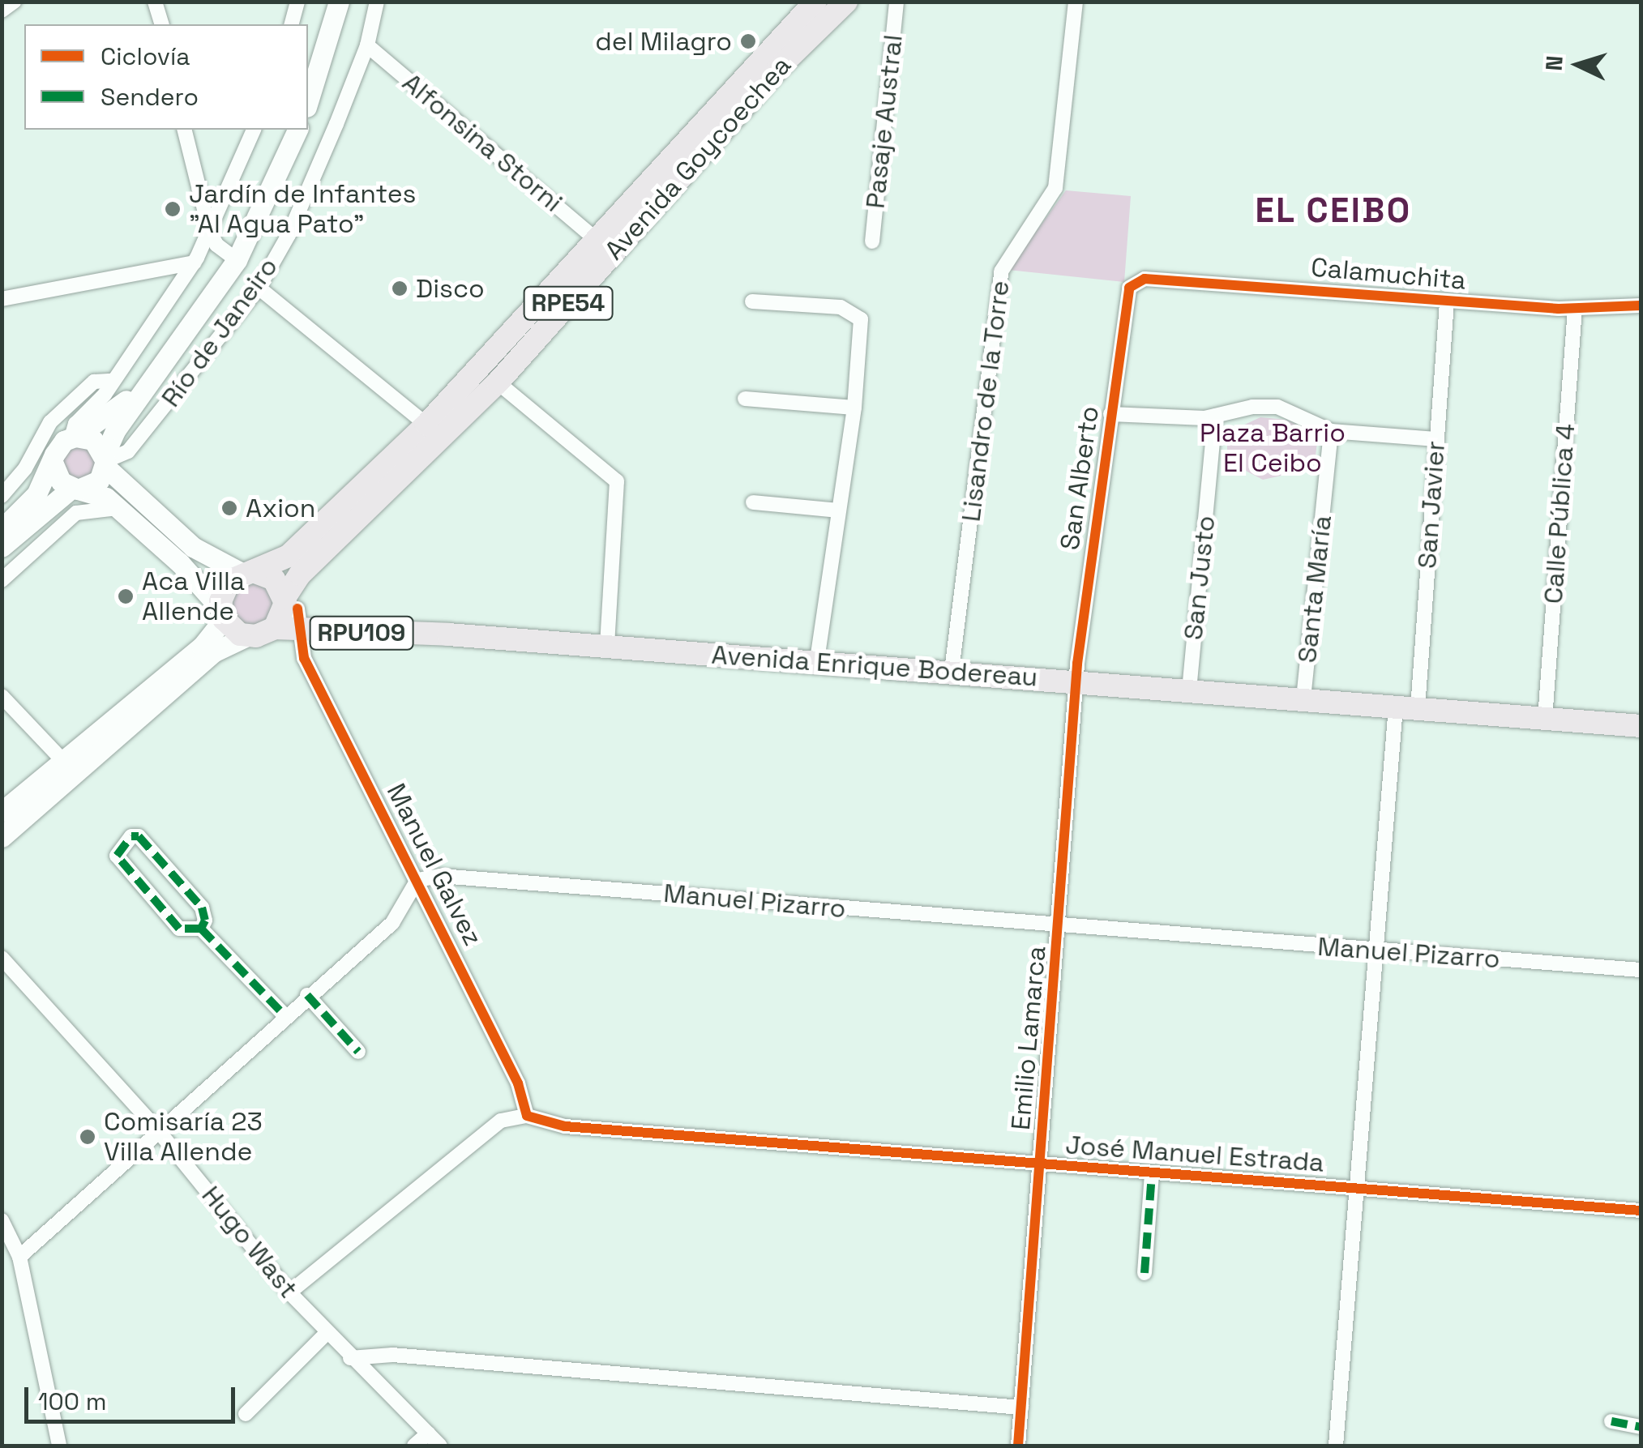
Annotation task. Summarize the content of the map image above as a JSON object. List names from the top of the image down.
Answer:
{
  "streets": {
    "main road": [
      "Avenida Goycoechea",
      "RPE54",
      "RPU109",
      "Avenida Enrique Bodereau"
    ],
    "street": [
      "Pasaje Austral",
      "Alfonsina Storni",
      "Calamuchita",
      "Río de Janeiro",
      "Lisandro de la Torre",
      "San Alberto",
      "San Javier",
      "Calle Pública 4",
      "San Justo",
      "Santa María",
      "Manuel Galvez",
      "Manuel Pizarro",
      "Emilio Lamarca",
      "José Manuel Estrada",
      "Hugo Wast"
    ]
  },
  "crossings": [
    ["Alfonsina Storni", "Avenida Goycoechea"],
    ["Alfonsina Storni", "Río de Janeiro"],
    ["Avenida Goycoechea", "RPE54"],
    ["Avenida Goycoechea", "Avenida Enrique Bodereau"],
    ["Avenida Goycoechea", "Manuel Galvez"],
    ["Calamuchita", "San Alberto"],
    ["Calamuchita", "San Javier"],
    ["Calamuchita", "Calle Pública 4"],
    ["RPE54", "Avenida Enrique Bodereau"],
    ["RPE54", "Manuel Galvez"],
    ["Río de Janeiro", "Avenida Enrique Bodereau"],
    ["Lisandro de la Torre", "Avenida Enrique Bodereau"],
    ["San Alberto", "Avenida Enrique Bodereau"],
    ["San Alberto", "Emilio Lamarca"],
    ["San Javier", "Avenida Enrique Bodereau"],
    ["San Javier", "Manuel Pizarro"],
    ["San Javier", "José Manuel Estrada"],
    ["Calle Pública 4", "Avenida Enrique Bodereau"],
    ["San Justo", "Avenida Enrique Bodereau"],
    ["Santa María", "Avenida Enrique Bodereau"],
    ["Avenida Enrique Bodereau", "Manuel Galvez"],
    ["Avenida Enrique Bodereau", "Emilio Lamarca"],
    ["Manuel Galvez", "Manuel Pizarro"],
    ["Manuel Galvez", "José Manuel Estrada"],
    ["Manuel Pizarro", "Emilio Lamarca"],
    ["Emilio Lamarca", "José Manuel Estrada"]
  ],
  "districts": ["EL CEIBO"],
  "parks": ["Plaza Barrio El Ceibo"],
  "places": [
    "del Milagro",
    "Jardín de Infantes \"Al Agua Pato\"",
    "Disco",
    "Axion",
    "Aca Villa Allende",
    "Comisaría 23 Villa Allende"
  ],
  "legend": ["Ciclovía", "Sendero"],
  "scale_bar": "100 m",
  "north": "left"
}
